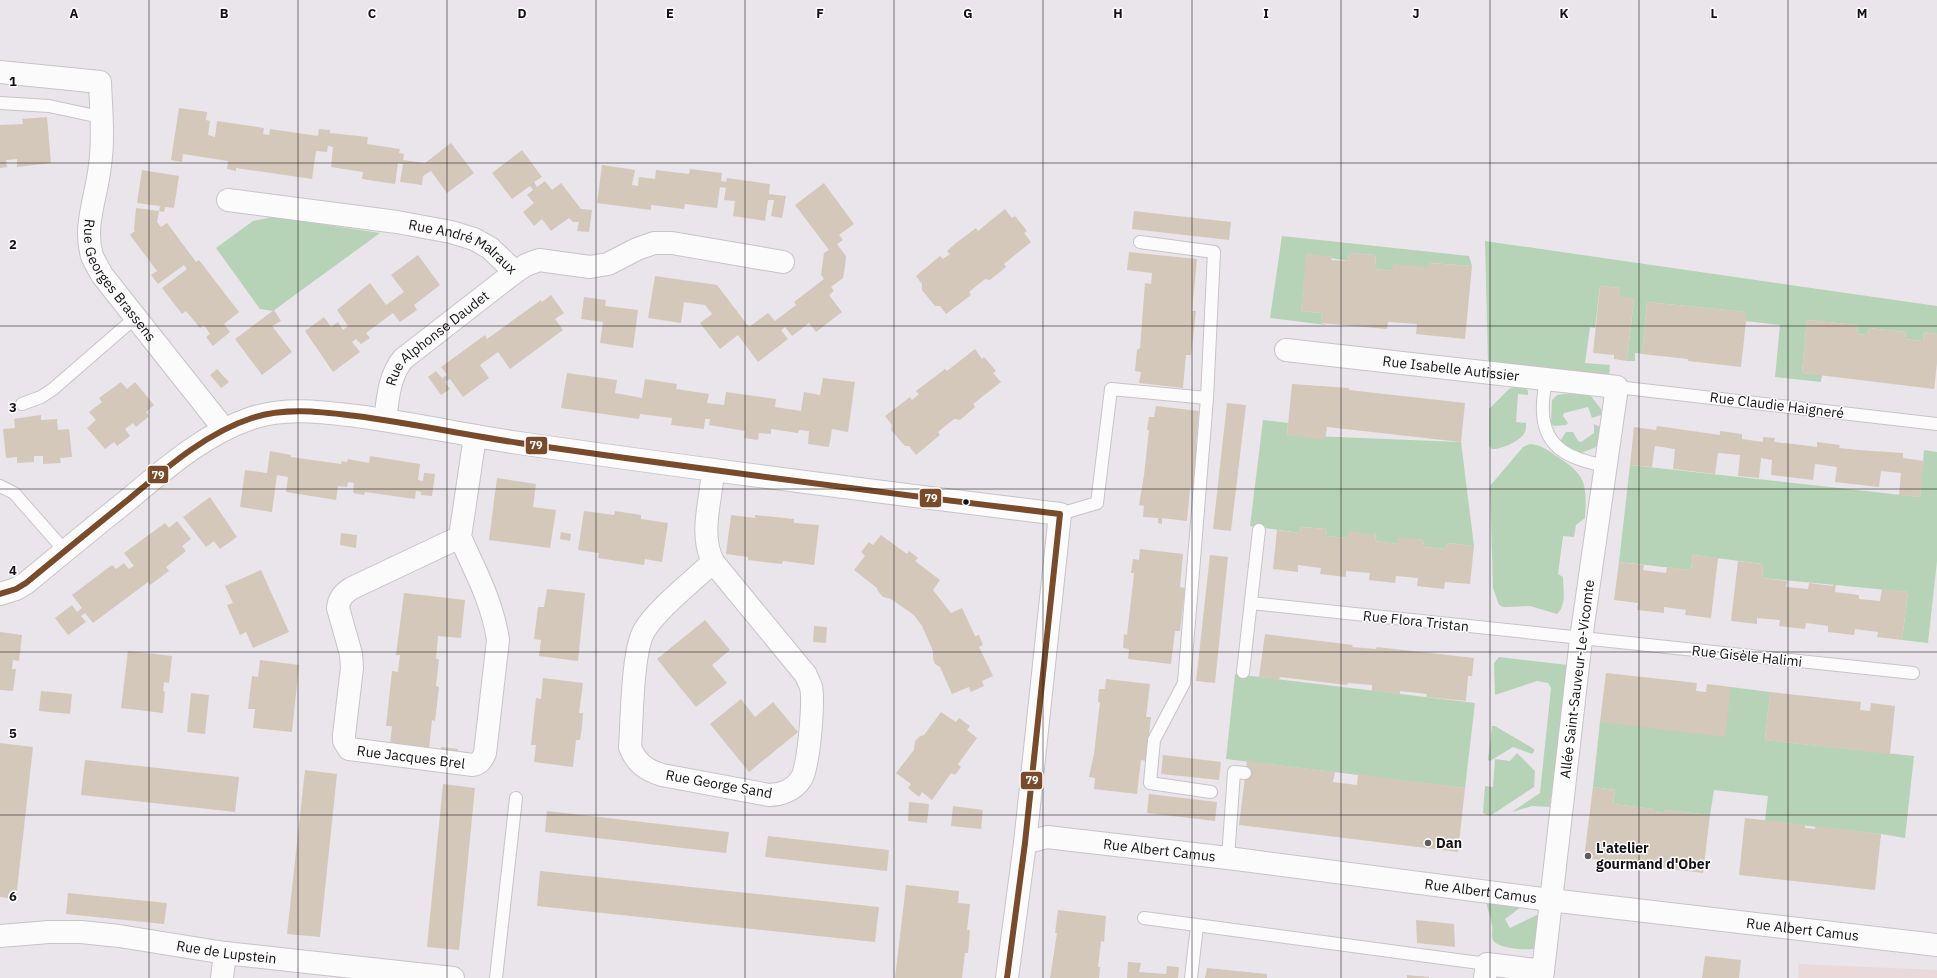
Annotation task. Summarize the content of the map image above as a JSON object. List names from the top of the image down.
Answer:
{
  "streets": {
    "street": [
      "Rue André Malraux",
      "Rue Georges Brassens",
      "Rue Alphonse Daudet",
      "Rue Isabelle Autissier",
      "Allée Saint-Sauveur-Le-Vicomte",
      "Rue Jacques Brel",
      "Rue George Sand",
      "Rue Albert Camus",
      "Rue de Lupstein"
    ],
    "lane": ["Rue Claudie Haigneré", "Rue Flora Tristan", "Rue Gisèle Halimi"]
  },
  "crossings": [
    ["Rue André Malraux", "Rue Alphonse Daudet"],
    ["Rue Isabelle Autissier", "Rue Claudie Haigneré"],
    ["Rue Isabelle Autissier", "Allée Saint-Sauveur-Le-Vicomte"],
    ["Rue Claudie Haigneré", "Allée Saint-Sauveur-Le-Vicomte"],
    ["Rue Flora Tristan", "Rue Gisèle Halimi"],
    ["Rue Flora Tristan", "Allée Saint-Sauveur-Le-Vicomte"],
    ["Rue Gisèle Halimi", "Allée Saint-Sauveur-Le-Vicomte"],
    ["Allée Saint-Sauveur-Le-Vicomte", "Rue Albert Camus"]
  ],
  "places": ["Dan", "L'atelier gourmand d'Ober"],
  "lines": ["transit line 79"],
  "grid": {
    "columns": [
      "A",
      "B",
      "C",
      "D",
      "E",
      "F",
      "G",
      "H",
      "I",
      "J",
      "K",
      "L",
      "M"
    ],
    "rows": [
      "1",
      "2",
      "3",
      "4",
      "5",
      "6"
    ]
  }
}
